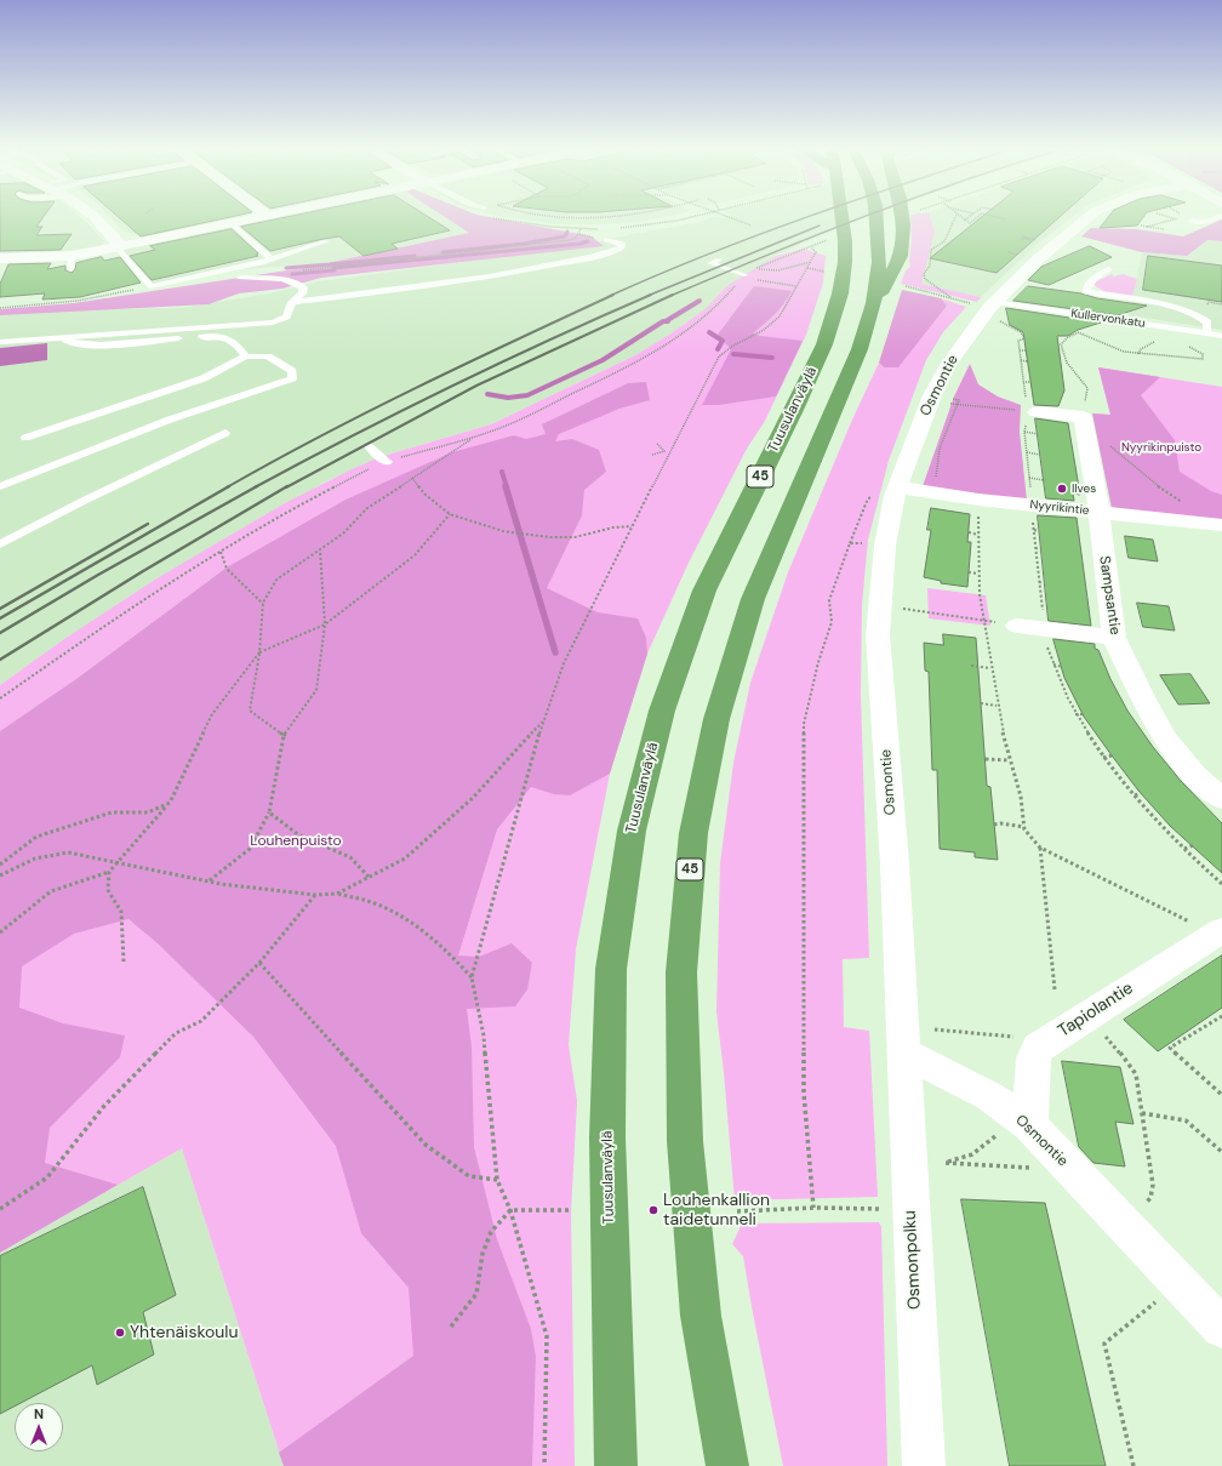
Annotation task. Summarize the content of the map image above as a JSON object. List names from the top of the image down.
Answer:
{
  "streets": {
    "highway": ["Tuusulanväylä", "45"],
    "street": [
      "Osmontie",
      "Nyyrikintie",
      "Sampsantie",
      "Tapiolantie",
      "Osmonpolku"
    ],
    "lane": ["Kullervonkatu"]
  },
  "crossings": [
    ["Kullervonkatu", "Osmontie"],
    ["Osmontie", "Nyyrikintie"],
    ["Osmontie", "Osmonpolku"],
    ["Nyyrikintie", "Sampsantie"]
  ],
  "parks": ["Nyyrikinpuisto", "Louhenpuisto"],
  "places": ["Ilves", "Louhenkallion taidetunneli", "Yhtenäiskoulu"],
  "north": "top"
}
